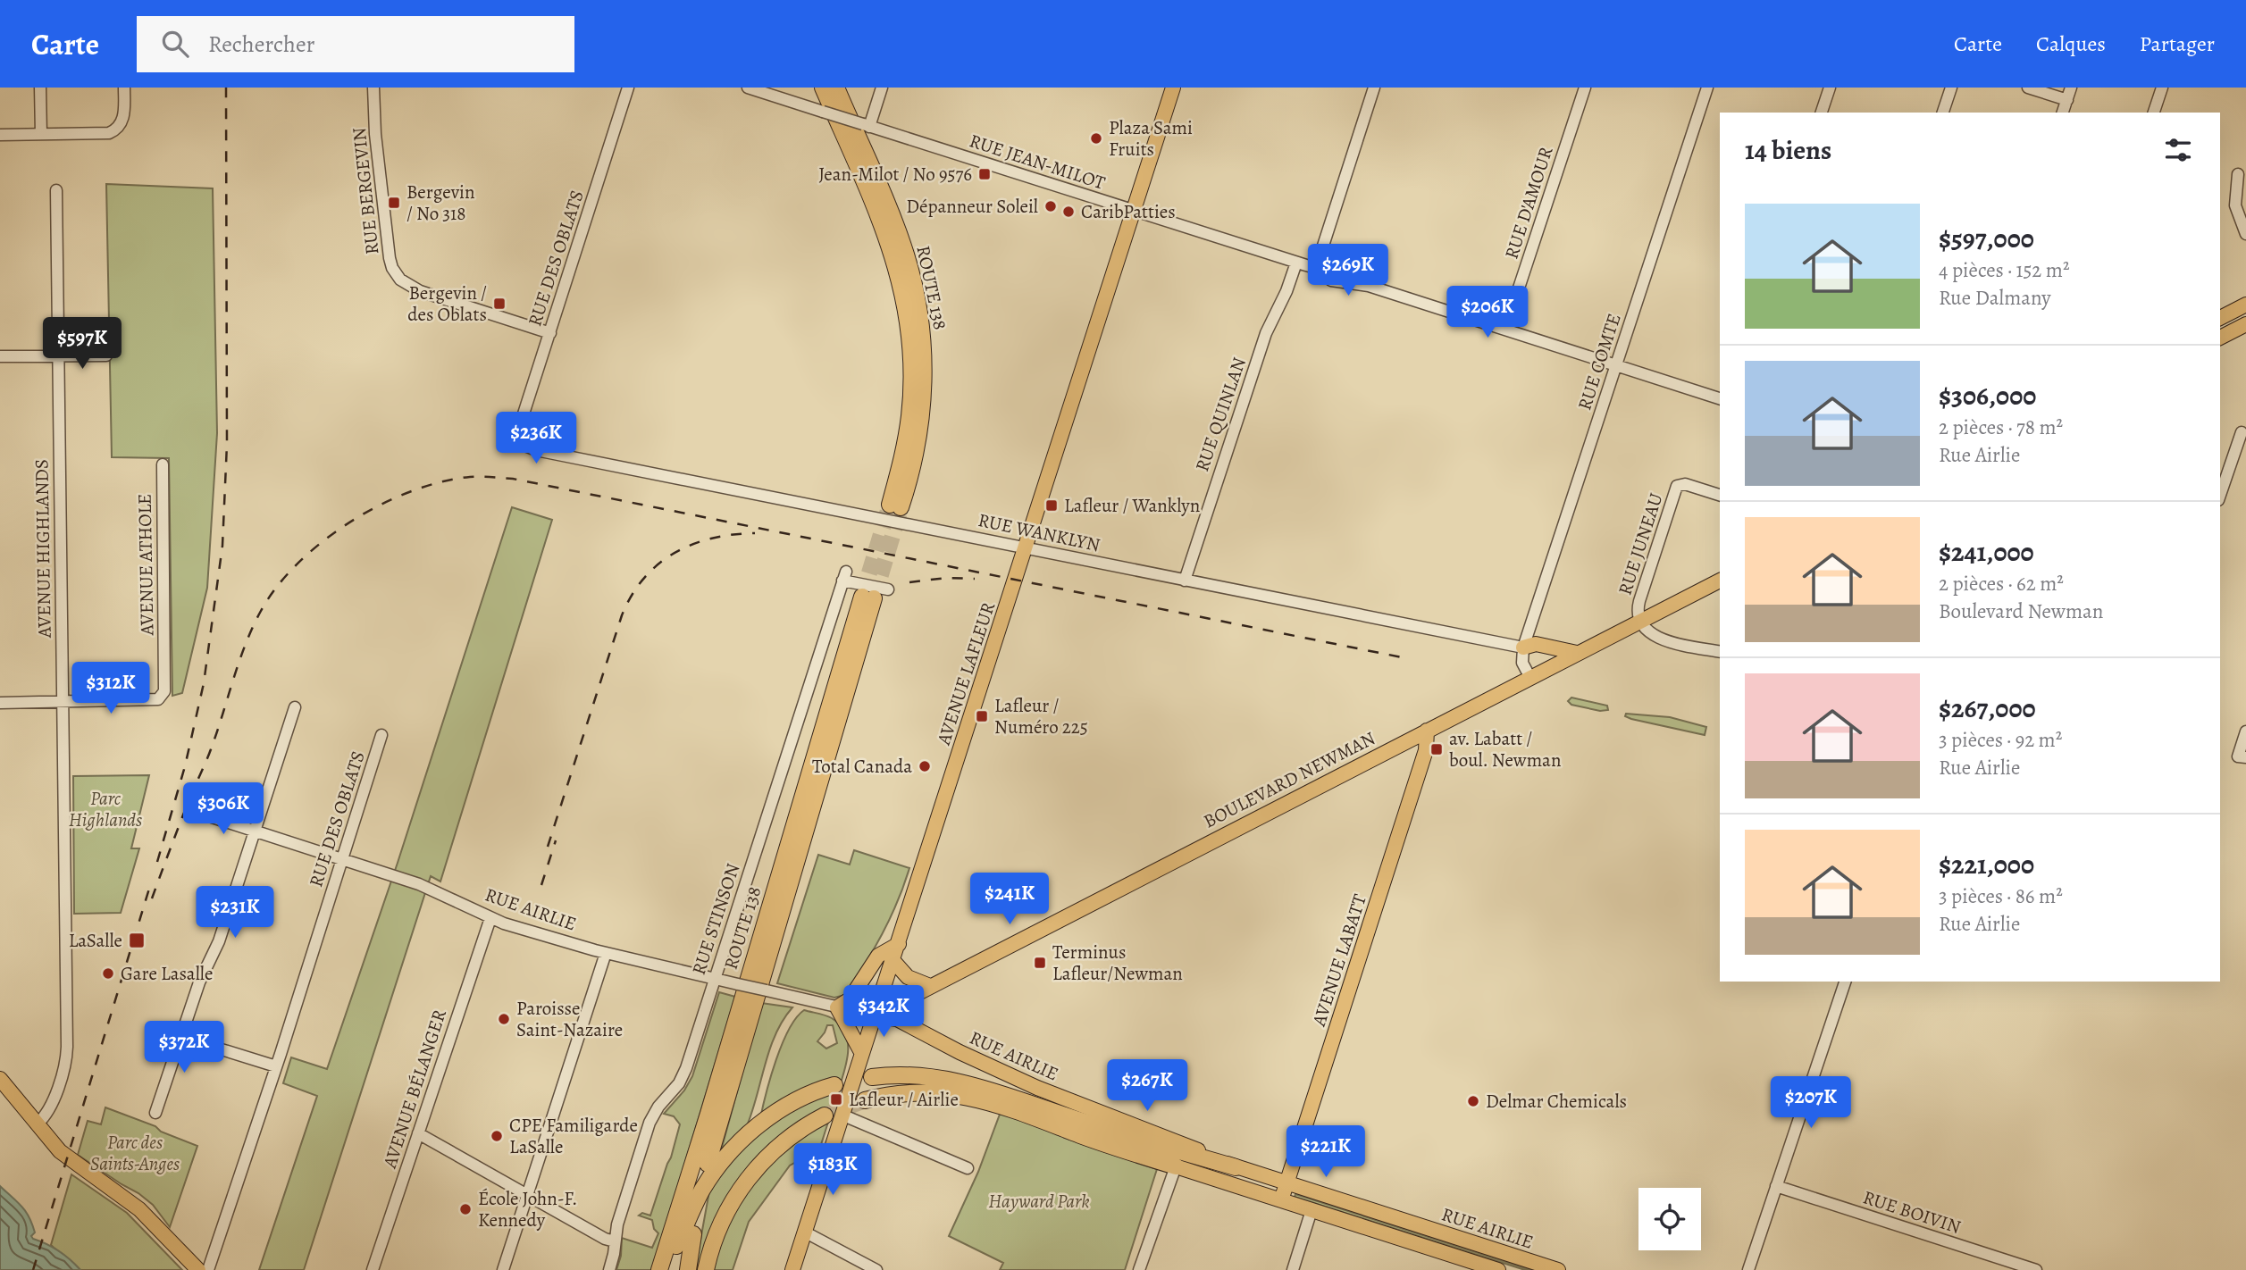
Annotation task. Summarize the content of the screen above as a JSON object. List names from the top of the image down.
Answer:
{
  "streets": {
    "highway": ["ROUTE 138"],
    "main road": [
      "AVENUE LAFLEUR",
      "BOULEVARD NEWMAN",
      "RUE AIRLIE",
      "AVENUE LABATT"
    ],
    "street": [
      "RUE JEAN-MILOT",
      "RUE BERGEVIN",
      "RUE D'AMOUR",
      "RUE DES OBLATS",
      "RUE COMTE",
      "RUE QUINLAN",
      "RUE WANKLYN",
      "RUE JUNEAU",
      "AVENUE HIGHLANDS",
      "AVENUE ATHOLE",
      "RUE STINSON",
      "AVENUE BÉLANGER",
      "RUE BOIVIN"
    ]
  },
  "crossings": [
    ["RUE JEAN-MILOT", "RUE D'AMOUR"],
    ["RUE JEAN-MILOT", "RUE COMTE"],
    ["RUE JEAN-MILOT", "RUE QUINLAN"],
    ["RUE JEAN-MILOT", "AVENUE LAFLEUR"],
    ["RUE BERGEVIN", "RUE DES OBLATS"],
    ["RUE DES OBLATS", "RUE WANKLYN"],
    ["RUE DES OBLATS", "RUE AIRLIE"],
    ["RUE COMTE", "RUE WANKLYN"],
    ["RUE QUINLAN", "RUE WANKLYN"],
    ["RUE WANKLYN", "AVENUE LAFLEUR"],
    ["RUE JUNEAU", "BOULEVARD NEWMAN"],
    ["AVENUE HIGHLANDS", "AVENUE ATHOLE"],
    ["AVENUE LAFLEUR", "BOULEVARD NEWMAN"],
    ["AVENUE LAFLEUR", "RUE AIRLIE"],
    ["BOULEVARD NEWMAN", "RUE AIRLIE"],
    ["BOULEVARD NEWMAN", "AVENUE LABATT"],
    ["RUE AIRLIE", "RUE STINSON"],
    ["RUE AIRLIE", "AVENUE LABATT"],
    ["RUE AIRLIE", "AVENUE BÉLANGER"]
  ],
  "parks": ["Parc Highlands", "Parc des Saints-Anges", "Hayward Park"],
  "places": {
    "other": [
      "Plaza Sami Fruits",
      "Dépanneur Soleil",
      "CaribPatties",
      "Total Canada",
      "Gare Lasalle",
      "Paroisse Saint-Nazaire",
      "Delmar Chemicals",
      "CPE Familigarde LaSalle",
      "École John-F. Kennedy"
    ],
    "transit": [
      "Jean-Milot / No 9576",
      "Bergevin / No 318",
      "Bergevin / des Oblats",
      "Lafleur / Wanklyn",
      "Lafleur / Numéro 225",
      "av. Labatt / boul. Newman",
      "LaSalle",
      "Terminus Lafleur/Newman",
      "Lafleur / Airlie"
    ]
  },
  "page": {
    "header": "Carte",
    "search": "Rechercher",
    "nav": ["Carte", "Calques", "Partager"],
    "heading": "14 biens",
    "list": [
      {
        "name": "$597,000",
        "note": "4 pièces · 152 m² · Rue Dalmany"
      },
      {
        "name": "$306,000",
        "note": "2 pièces · 78 m² · Rue Airlie"
      },
      {
        "name": "$241,000",
        "note": "2 pièces · 62 m² · Boulevard Newman"
      },
      {
        "name": "$267,000",
        "note": "3 pièces · 92 m² · Rue Airlie"
      },
      {
        "name": "$221,000",
        "note": "3 pièces · 86 m² · Rue Airlie"
      }
    ],
    "price": [
      "$269K",
      "$206K",
      "$597K",
      "$236K",
      "$312K",
      "$306K",
      "$241K",
      "$231K",
      "$342K",
      "$372K",
      "$267K",
      "$207K",
      "$221K",
      "$183K"
    ]
  }
}
